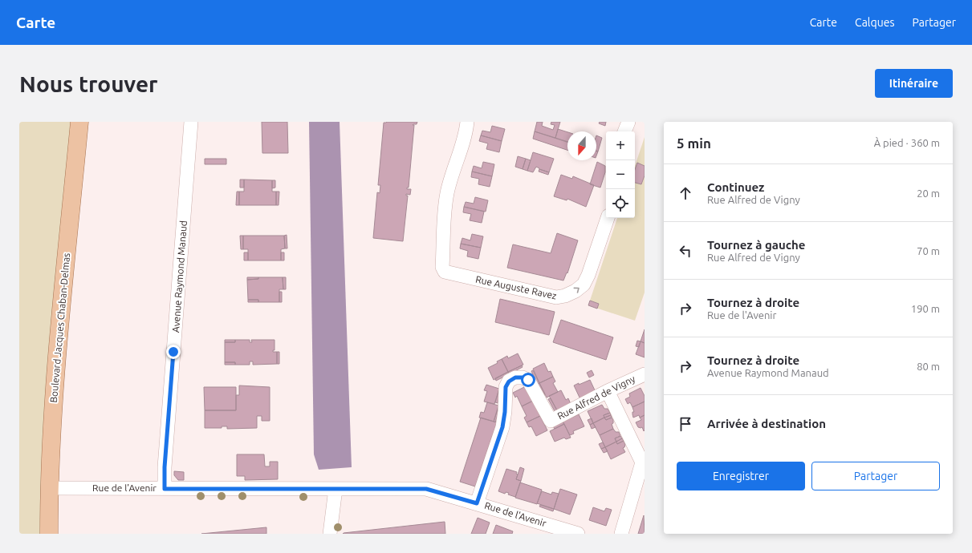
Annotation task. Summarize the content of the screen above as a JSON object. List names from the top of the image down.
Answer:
{
  "streets": {
    "main road": ["Boulevard Jacques Chaban-Delmas"],
    "street": [
      "Avenue Raymond Manaud",
      "Rue Auguste Ravez",
      "Rue Alfred de Vigny",
      "Rue de l'Avenir"
    ]
  },
  "crossings": [
    ["Avenue Raymond Manaud", "Rue de l'Avenir"],
    ["Boulevard Jacques Chaban-Delmas", "Rue de l'Avenir"],
    ["Rue Alfred de Vigny", "Rue de l'Avenir"]
  ],
  "north": "bottom",
  "page": {
    "header": "Carte",
    "nav": ["Carte", "Calques", "Partager"],
    "buttons": [
      "Itinéraire",
      ["Enregistrer", "Partager"]
    ],
    "title": "Nous trouver",
    "heading": ["5 min", "À pied · 360 m"],
    "map_buttons": ["+", "−"],
    "list": [
      ["Continuez", "Rue Alfred de Vigny", "20 m"],
      ["Tournez à gauche", "Rue Alfred de Vigny", "70 m"],
      ["Tournez à droite", "Rue de l'Avenir", "190 m"],
      ["Tournez à droite", "Avenue Raymond Manaud", "80 m"],
      "Arrivée à destination"
    ]
  }
}
